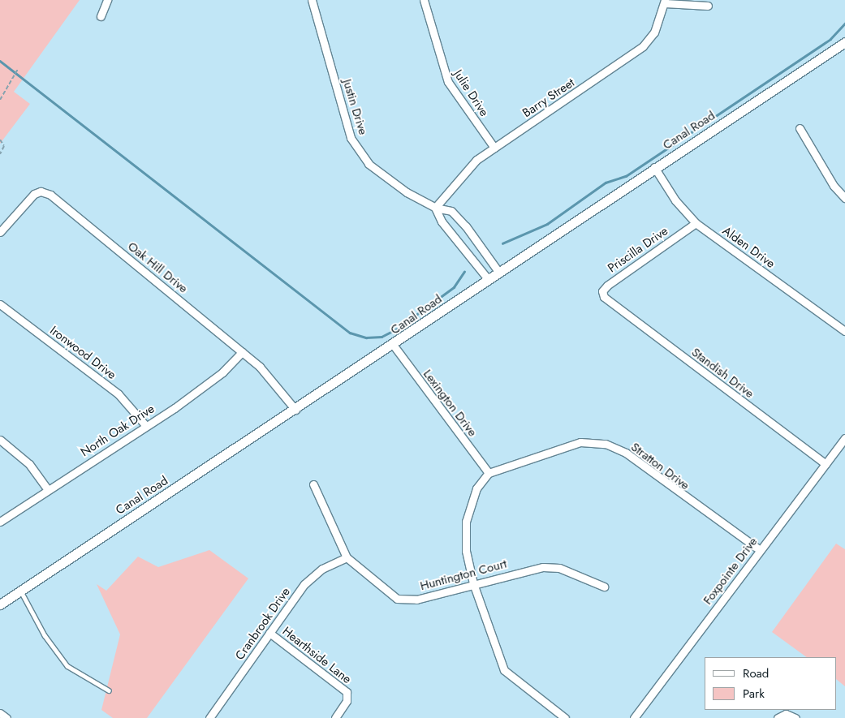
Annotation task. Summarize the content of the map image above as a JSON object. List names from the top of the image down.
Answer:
{
  "streets": {
    "street": [
      "Julie Drive",
      "Barry Street",
      "Justin Drive",
      "Canal Road",
      "Alden Drive",
      "Priscilla Drive",
      "Oak Hill Drive",
      "Ironwood Drive",
      "Standish Drive",
      "Lexington Drive",
      "North Oak Drive",
      "Stratton Drive",
      "Foxpointe Drive",
      "Huntington Court",
      "Cranbrook Drive",
      "Hearthside Lane"
    ]
  },
  "crossings": [
    ["Julie Drive", "Barry Street"],
    ["Barry Street", "Justin Drive"],
    ["Justin Drive", "Canal Road"],
    ["Canal Road", "Alden Drive"],
    ["Canal Road", "Oak Hill Drive"],
    ["Canal Road", "Lexington Drive"],
    ["Alden Drive", "Priscilla Drive"],
    ["Priscilla Drive", "Standish Drive"],
    ["Oak Hill Drive", "North Oak Drive"],
    ["Ironwood Drive", "North Oak Drive"],
    ["Standish Drive", "Foxpointe Drive"],
    ["Lexington Drive", "Stratton Drive"],
    ["Stratton Drive", "Foxpointe Drive"],
    ["Huntington Court", "Cranbrook Drive"],
    ["Cranbrook Drive", "Hearthside Lane"]
  ],
  "legend": ["Road", "Park"]
}
